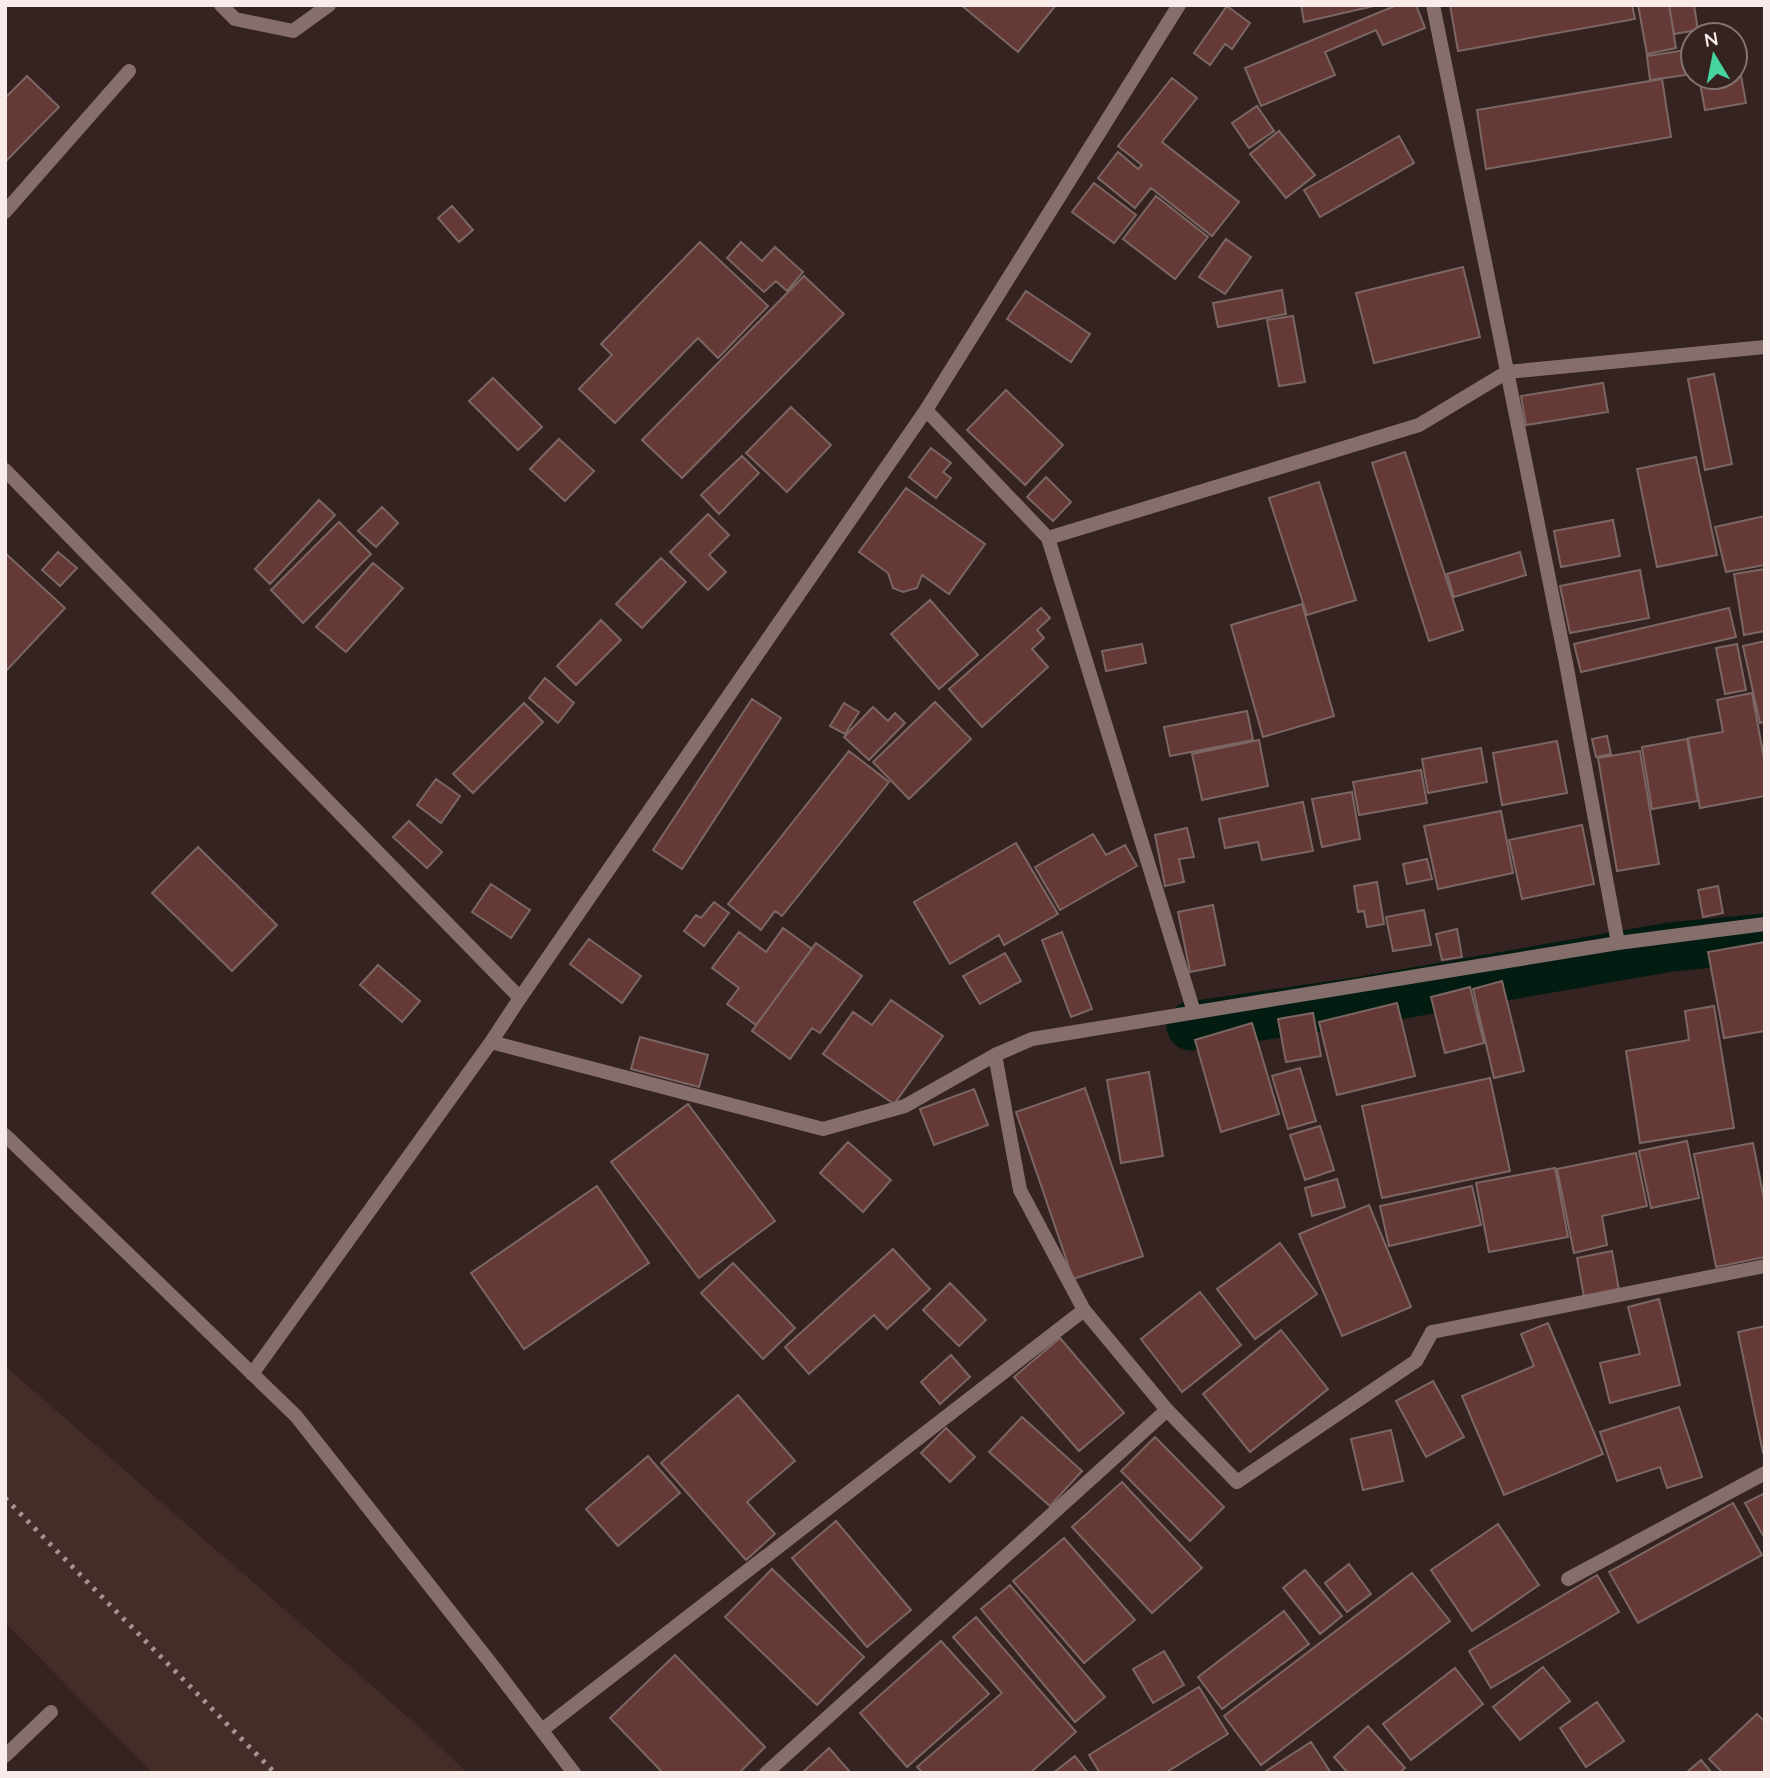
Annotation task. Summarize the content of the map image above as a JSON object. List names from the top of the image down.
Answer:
{
  "north": "top"
}
